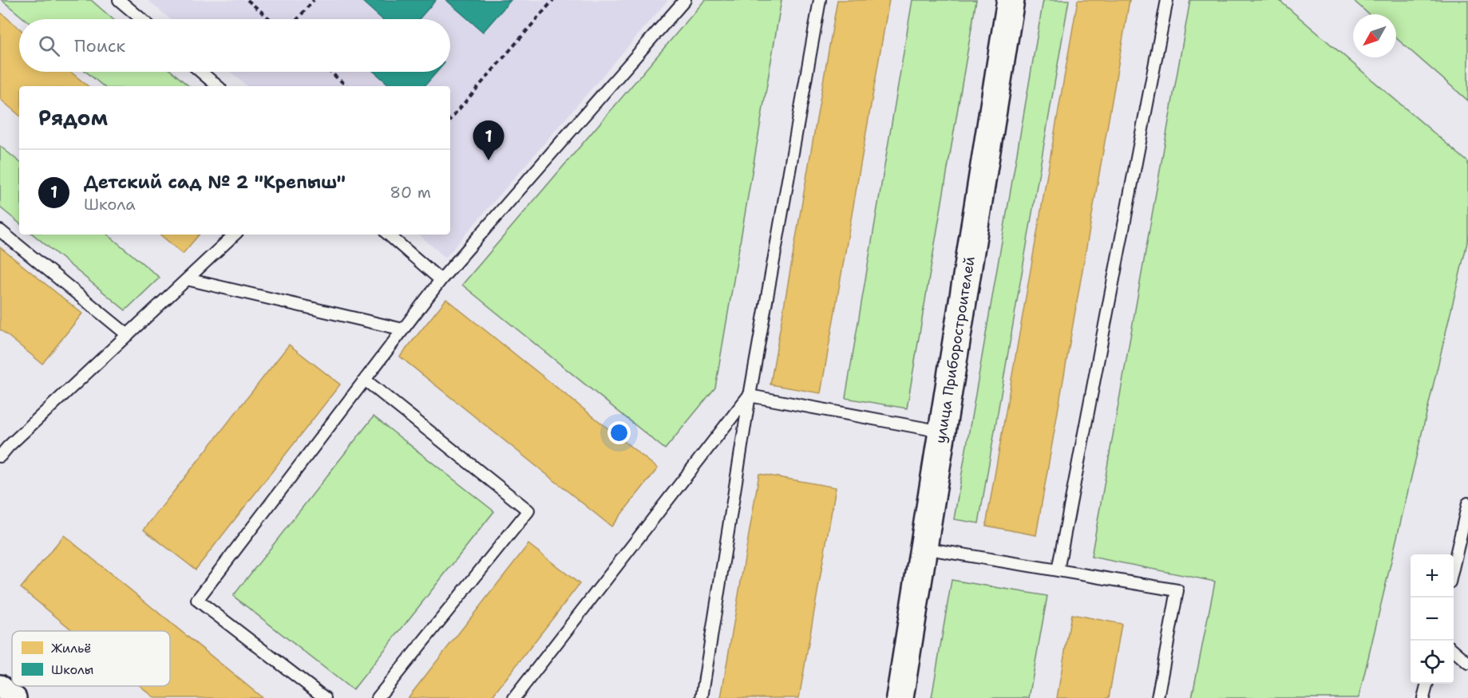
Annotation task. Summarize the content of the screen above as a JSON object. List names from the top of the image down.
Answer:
{
  "streets": {
    "street": ["улица Приборостроителей"]
  },
  "legend": ["Жильё", "Школы"],
  "north": "bottom left",
  "page": {
    "search": "Поиск",
    "heading": "Рядом",
    "pins": "1",
    "list": [
      {
        "mark": "1",
        "name": "Детский сад № 2 \"Крепыш\"",
        "note": "Школа",
        "value": "80 m"
      }
    ],
    "map_buttons": ["+", "−"]
  }
}
